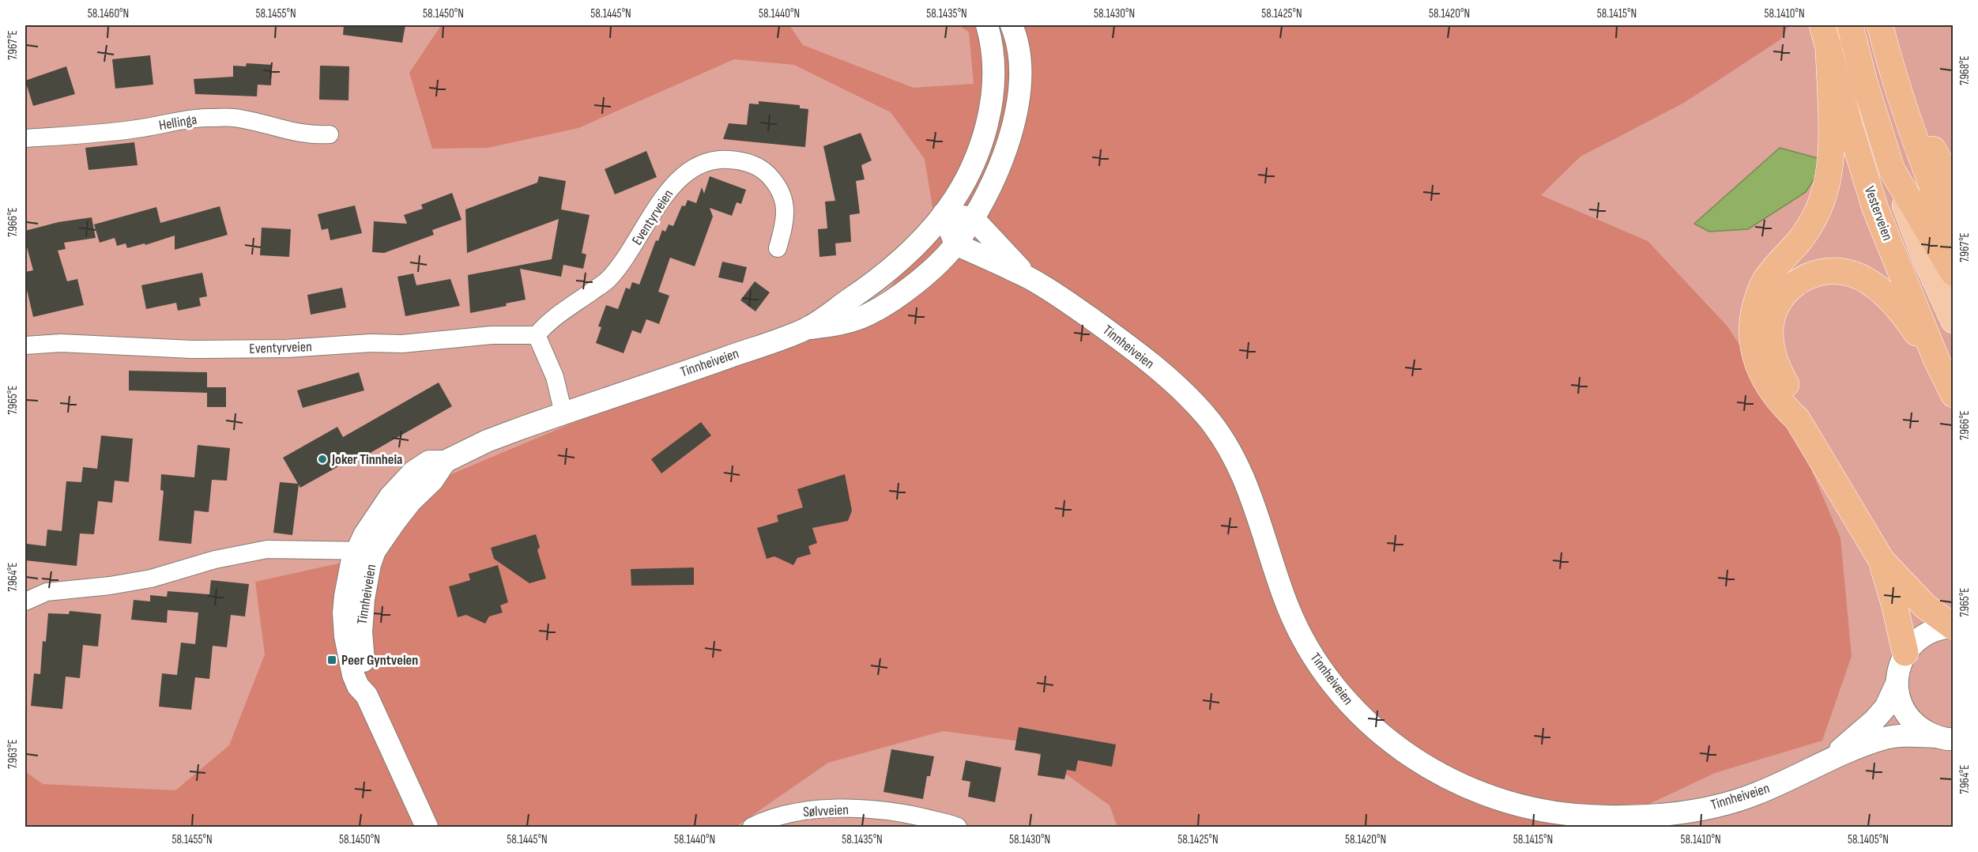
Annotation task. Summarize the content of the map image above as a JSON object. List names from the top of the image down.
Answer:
{
  "streets": {
    "highway": ["Vesterveien"],
    "street": [
      "Hellinga",
      "Eventyrveien",
      "Tinnheiveien",
      "Sølvveien"
    ]
  },
  "places": {
    "other": ["Joker Tinnheia"],
    "transit": ["Peer Gyntveien"]
  },
  "coordinates": [
    "58.1460°N",
    "58.1455°N",
    "58.1450°N",
    "58.1445°N",
    "58.1440°N",
    "58.1435°N",
    "58.1430°N",
    "58.1425°N",
    "58.1420°N",
    "58.1415°N",
    "58.1410°N",
    "7.967°E",
    "7.968°E",
    "7.966°E",
    "7.965°E",
    "7.964°E",
    "7.963°E",
    "58.1405°N"
  ]
}
